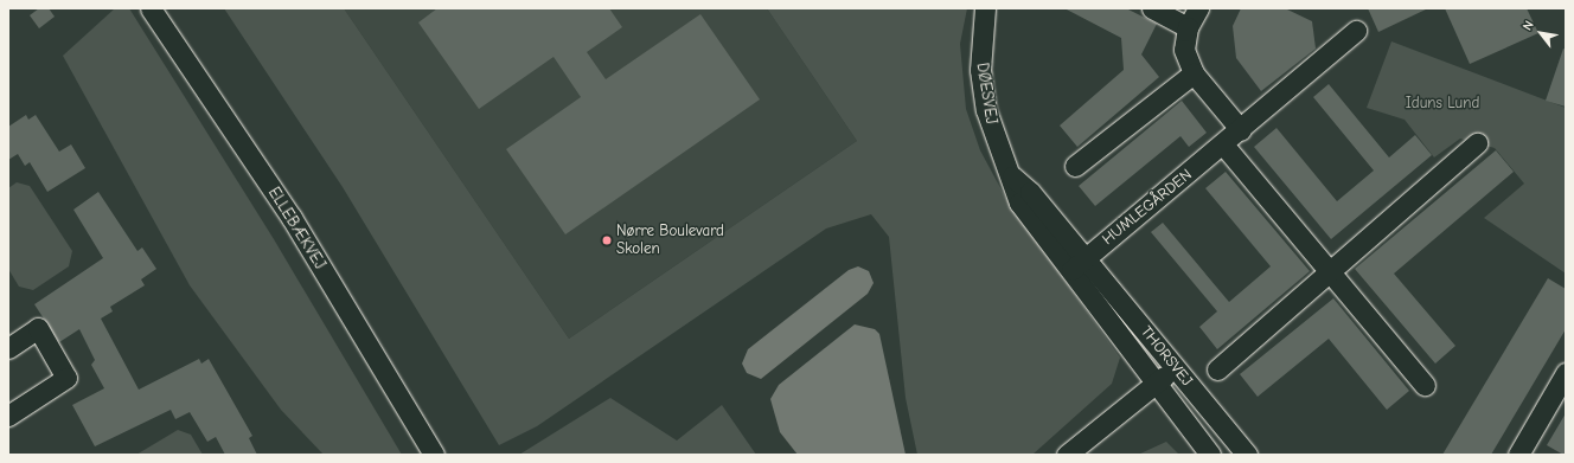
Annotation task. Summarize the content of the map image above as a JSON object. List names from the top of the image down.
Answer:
{
  "streets": {
    "street": [
      "DØESVEJ",
      "HUMLEGÅRDEN",
      "ELLEBÆKVEJ",
      "THORSVEJ"
    ]
  },
  "crossings": [
    ["DØESVEJ", "HUMLEGÅRDEN"],
    ["DØESVEJ", "THORSVEJ"],
    ["HUMLEGÅRDEN", "THORSVEJ"]
  ],
  "parks": ["Iduns Lund"],
  "places": ["Nørre Boulevard Skolen"],
  "north": "top left"
}
